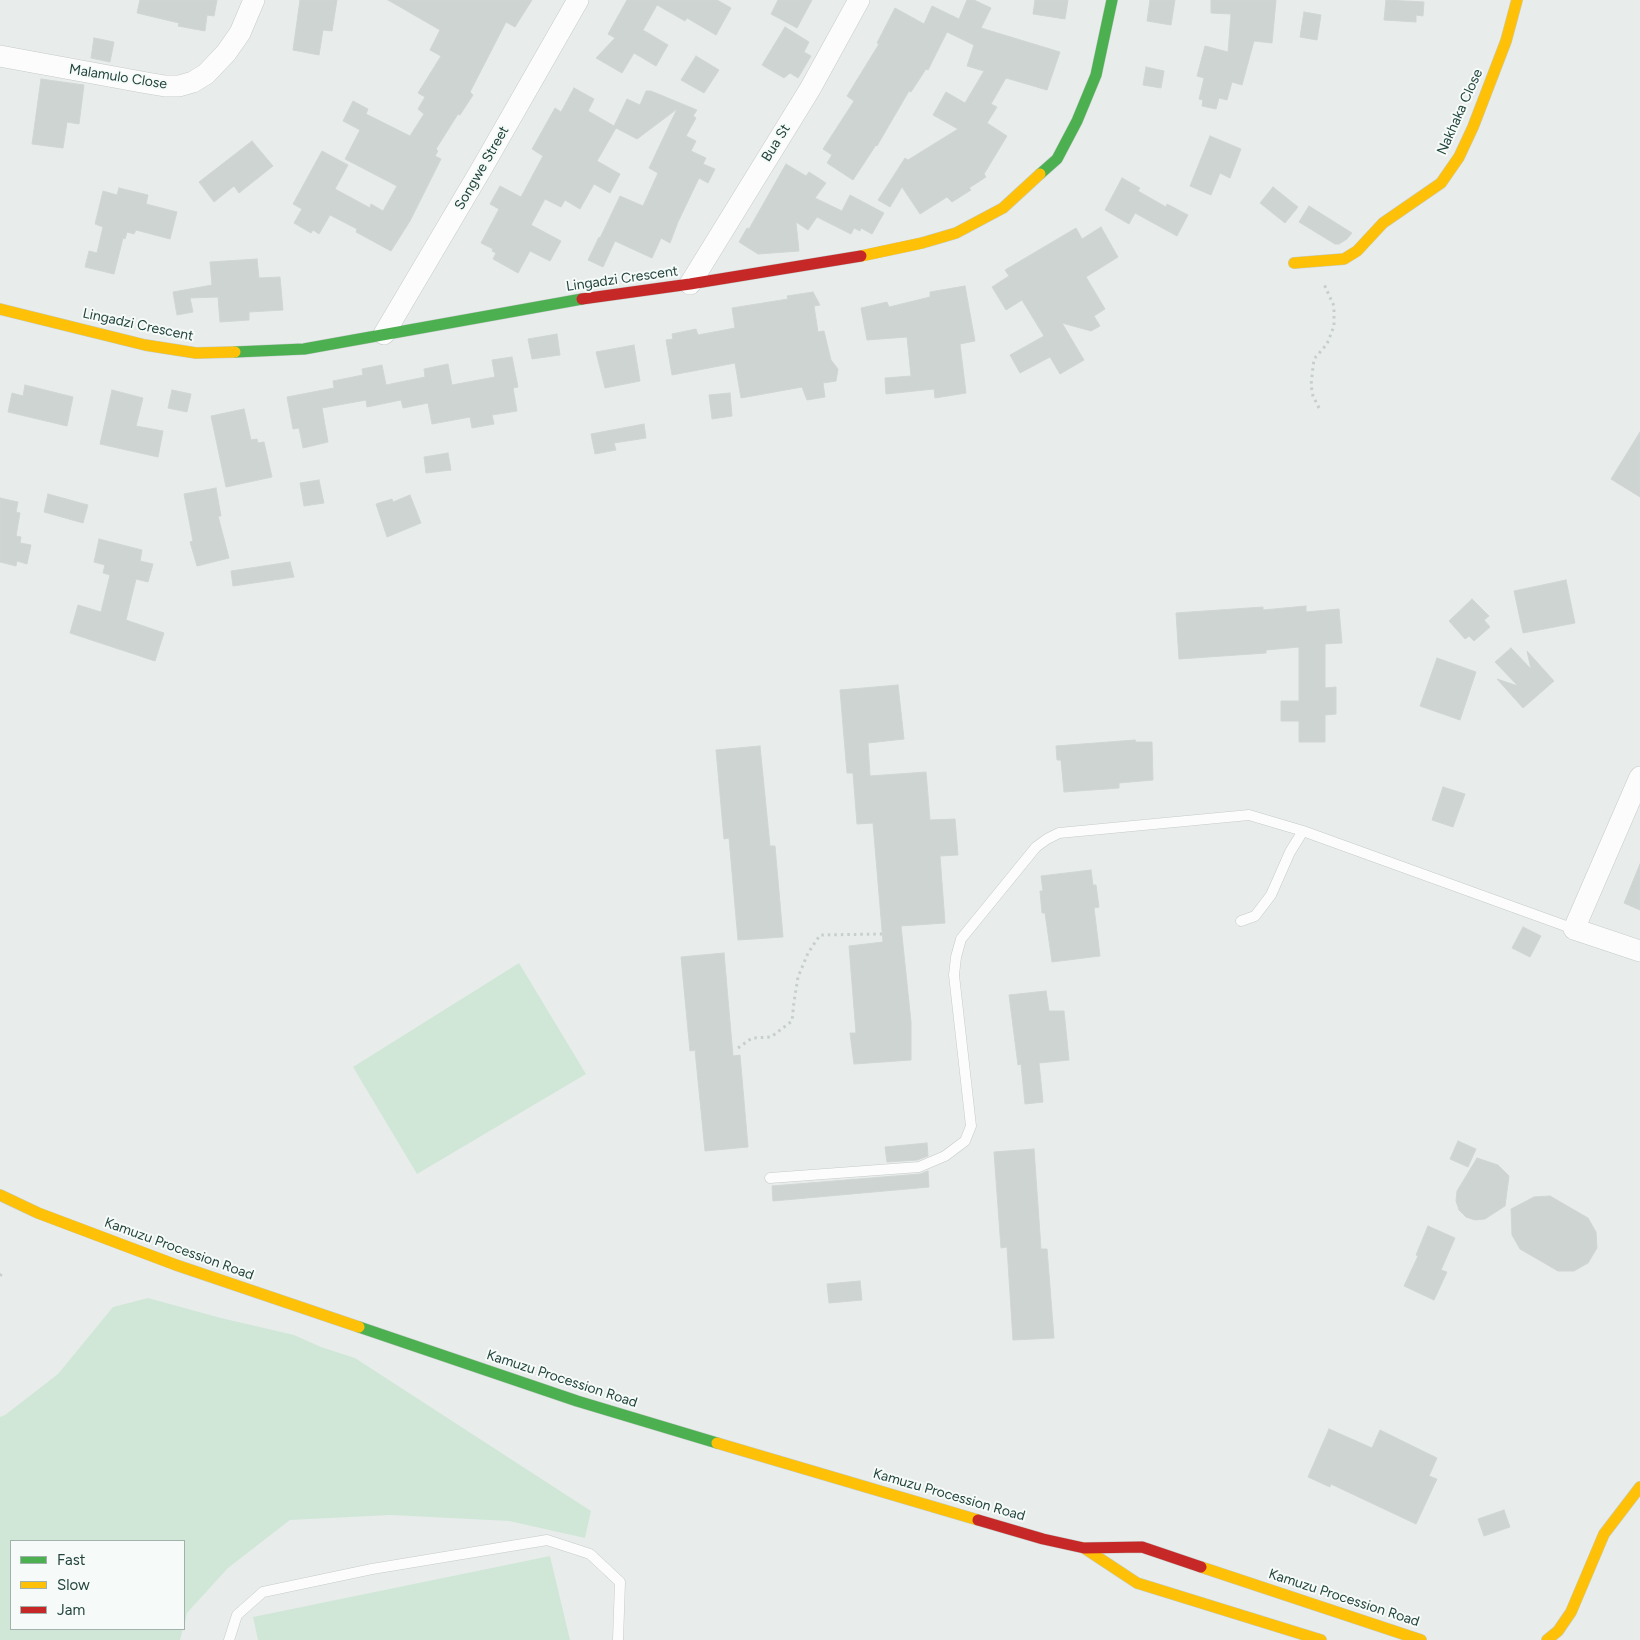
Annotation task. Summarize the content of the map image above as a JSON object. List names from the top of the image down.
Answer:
{
  "streets": {
    "main road": ["Nakhaka Close", "Lingadzi Crescent", "Kamuzu Procession Road"],
    "street": ["Malamulo Close", "Bua St", "Songwe Street"]
  },
  "crossings": [
    ["Bua St", "Lingadzi Crescent"],
    ["Songwe Street", "Lingadzi Crescent"]
  ],
  "legend": ["Fast", "Slow", "Jam"]
}
